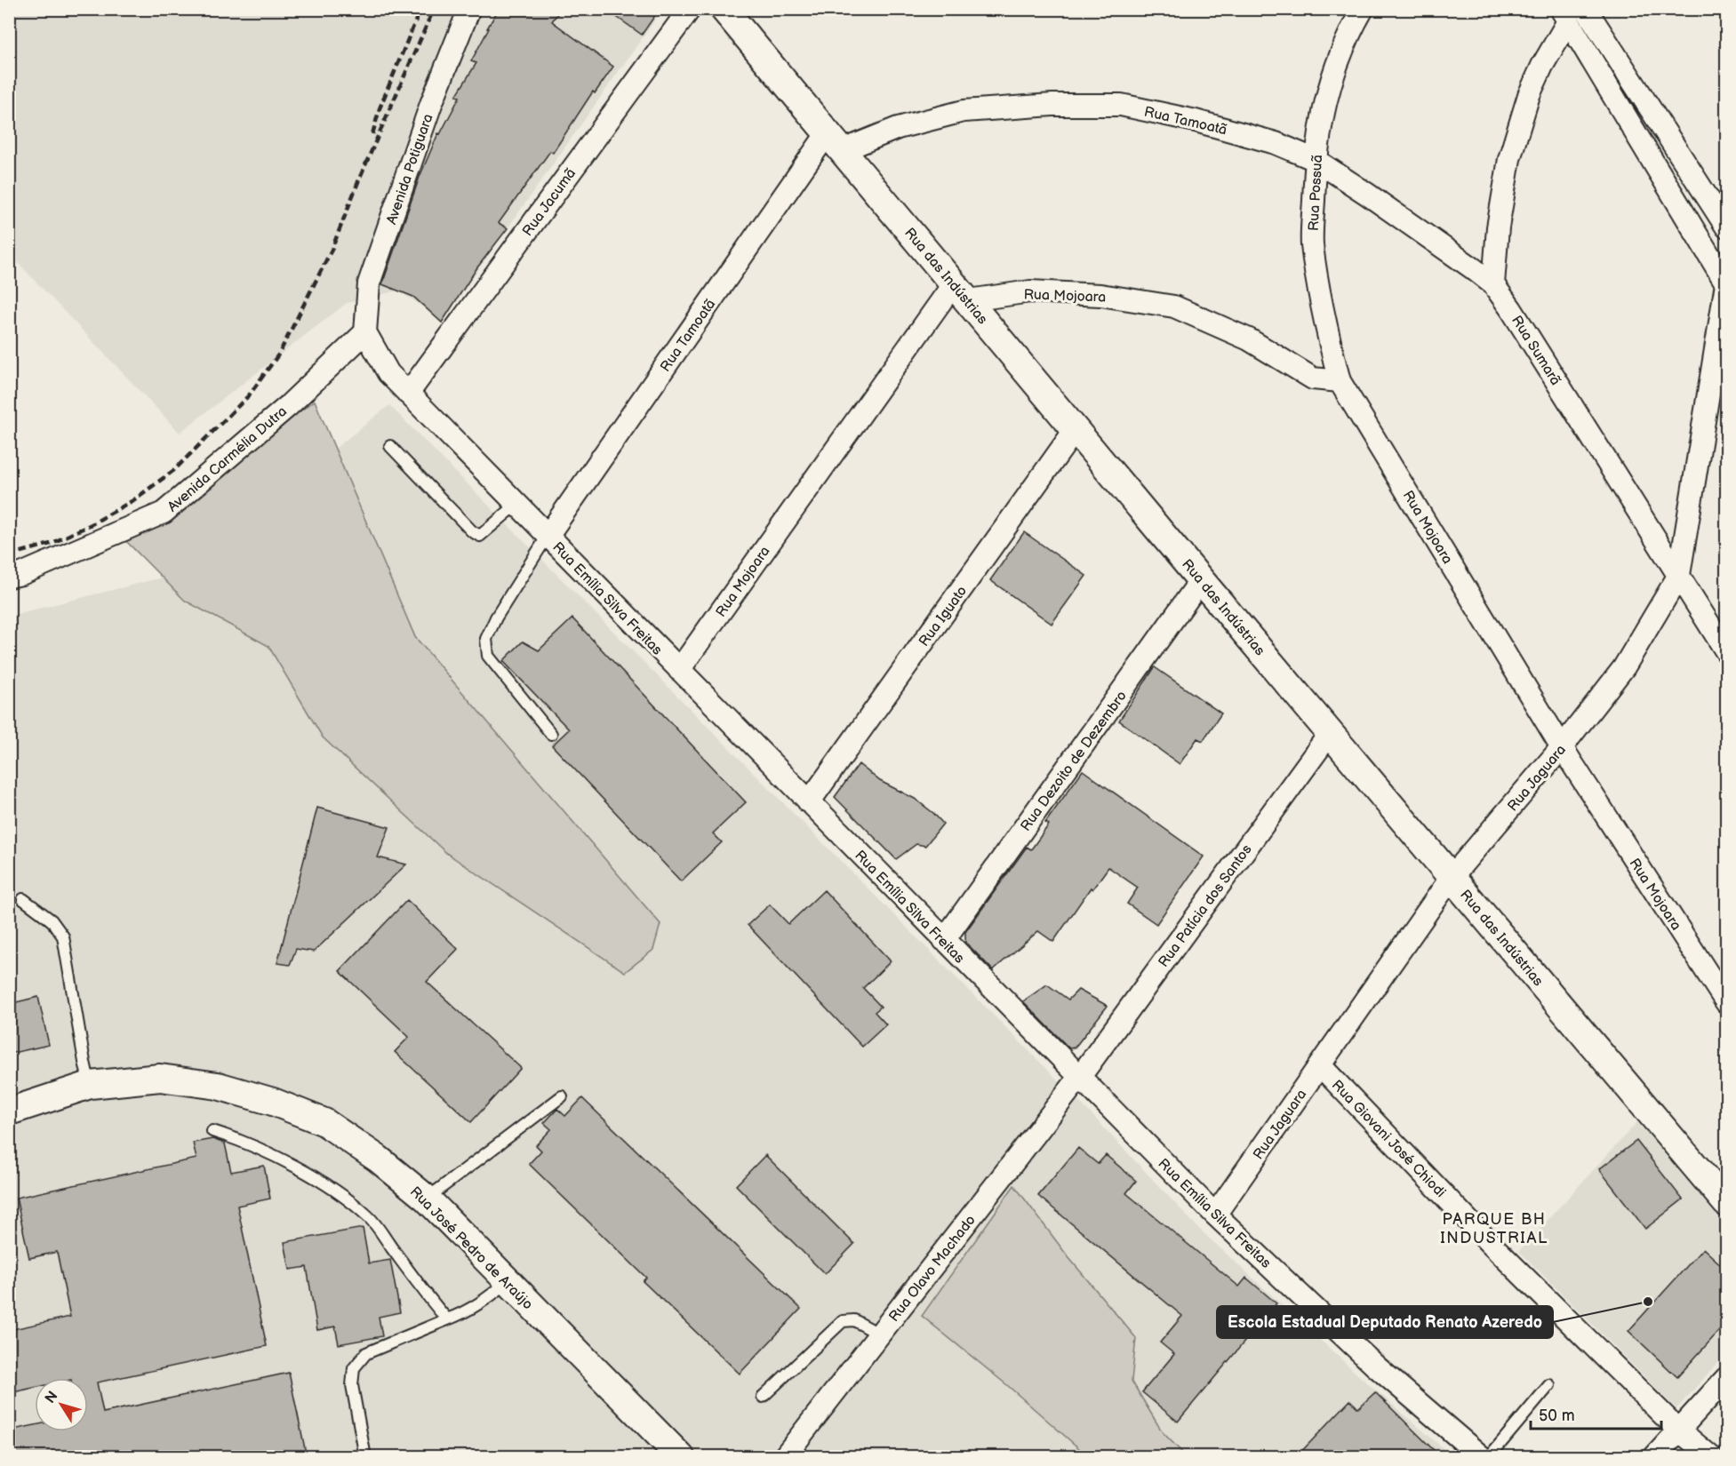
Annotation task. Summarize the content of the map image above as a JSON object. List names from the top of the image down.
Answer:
{
  "streets": {
    "street": [
      "Rua Tamoatã",
      "Avenida Potiguara",
      "Rua Possuã",
      "Rua Jacumã",
      "Rua das Indústrias",
      "Rua Mojoara",
      "Rua Sumarã",
      "Avenida Carmélia Dutra",
      "Rua Emília Silva Freitas",
      "Rua Iguato",
      "Rua Dezoito de Dezembro",
      "Rua Jaguara",
      "Rua Patícia dos Santos",
      "Rua Giovani José Chiodi",
      "Rua José Pedro de Araújo",
      "Rua Olavo Machado"
    ]
  },
  "crossings": [
    ["Rua Tamoatã", "Rua Possuã"],
    ["Rua Tamoatã", "Rua das Indústrias"],
    ["Rua Tamoatã", "Rua Sumarã"],
    ["Rua Tamoatã", "Rua Emília Silva Freitas"],
    ["Avenida Potiguara", "Avenida Carmélia Dutra"],
    ["Avenida Potiguara", "Rua Emília Silva Freitas"],
    ["Rua Possuã", "Rua Mojoara"],
    ["Rua Jacumã", "Rua Emília Silva Freitas"],
    ["Rua das Indústrias", "Rua Mojoara"],
    ["Rua das Indústrias", "Rua Iguato"],
    ["Rua das Indústrias", "Rua Dezoito de Dezembro"],
    ["Rua das Indústrias", "Rua Jaguara"],
    ["Rua das Indústrias", "Rua Patícia dos Santos"],
    ["Rua Mojoara", "Rua Emília Silva Freitas"],
    ["Rua Mojoara", "Rua Jaguara"],
    ["Rua Sumarã", "Rua Jaguara"],
    ["Avenida Carmélia Dutra", "Rua Emília Silva Freitas"],
    ["Rua Emília Silva Freitas", "Rua Iguato"],
    ["Rua Emília Silva Freitas", "Rua Dezoito de Dezembro"],
    ["Rua Emília Silva Freitas", "Rua Jaguara"],
    ["Rua Emília Silva Freitas", "Rua Patícia dos Santos"],
    ["Rua Emília Silva Freitas", "Rua Olavo Machado"],
    ["Rua Jaguara", "Rua Giovani José Chiodi"],
    ["Rua Patícia dos Santos", "Rua Olavo Machado"]
  ],
  "districts": ["PARQUE BH INDUSTRIAL"],
  "places": ["Escola Estadual Deputado Renato Azeredo"],
  "scale_bar": "50 m",
  "north": "top left"
}
